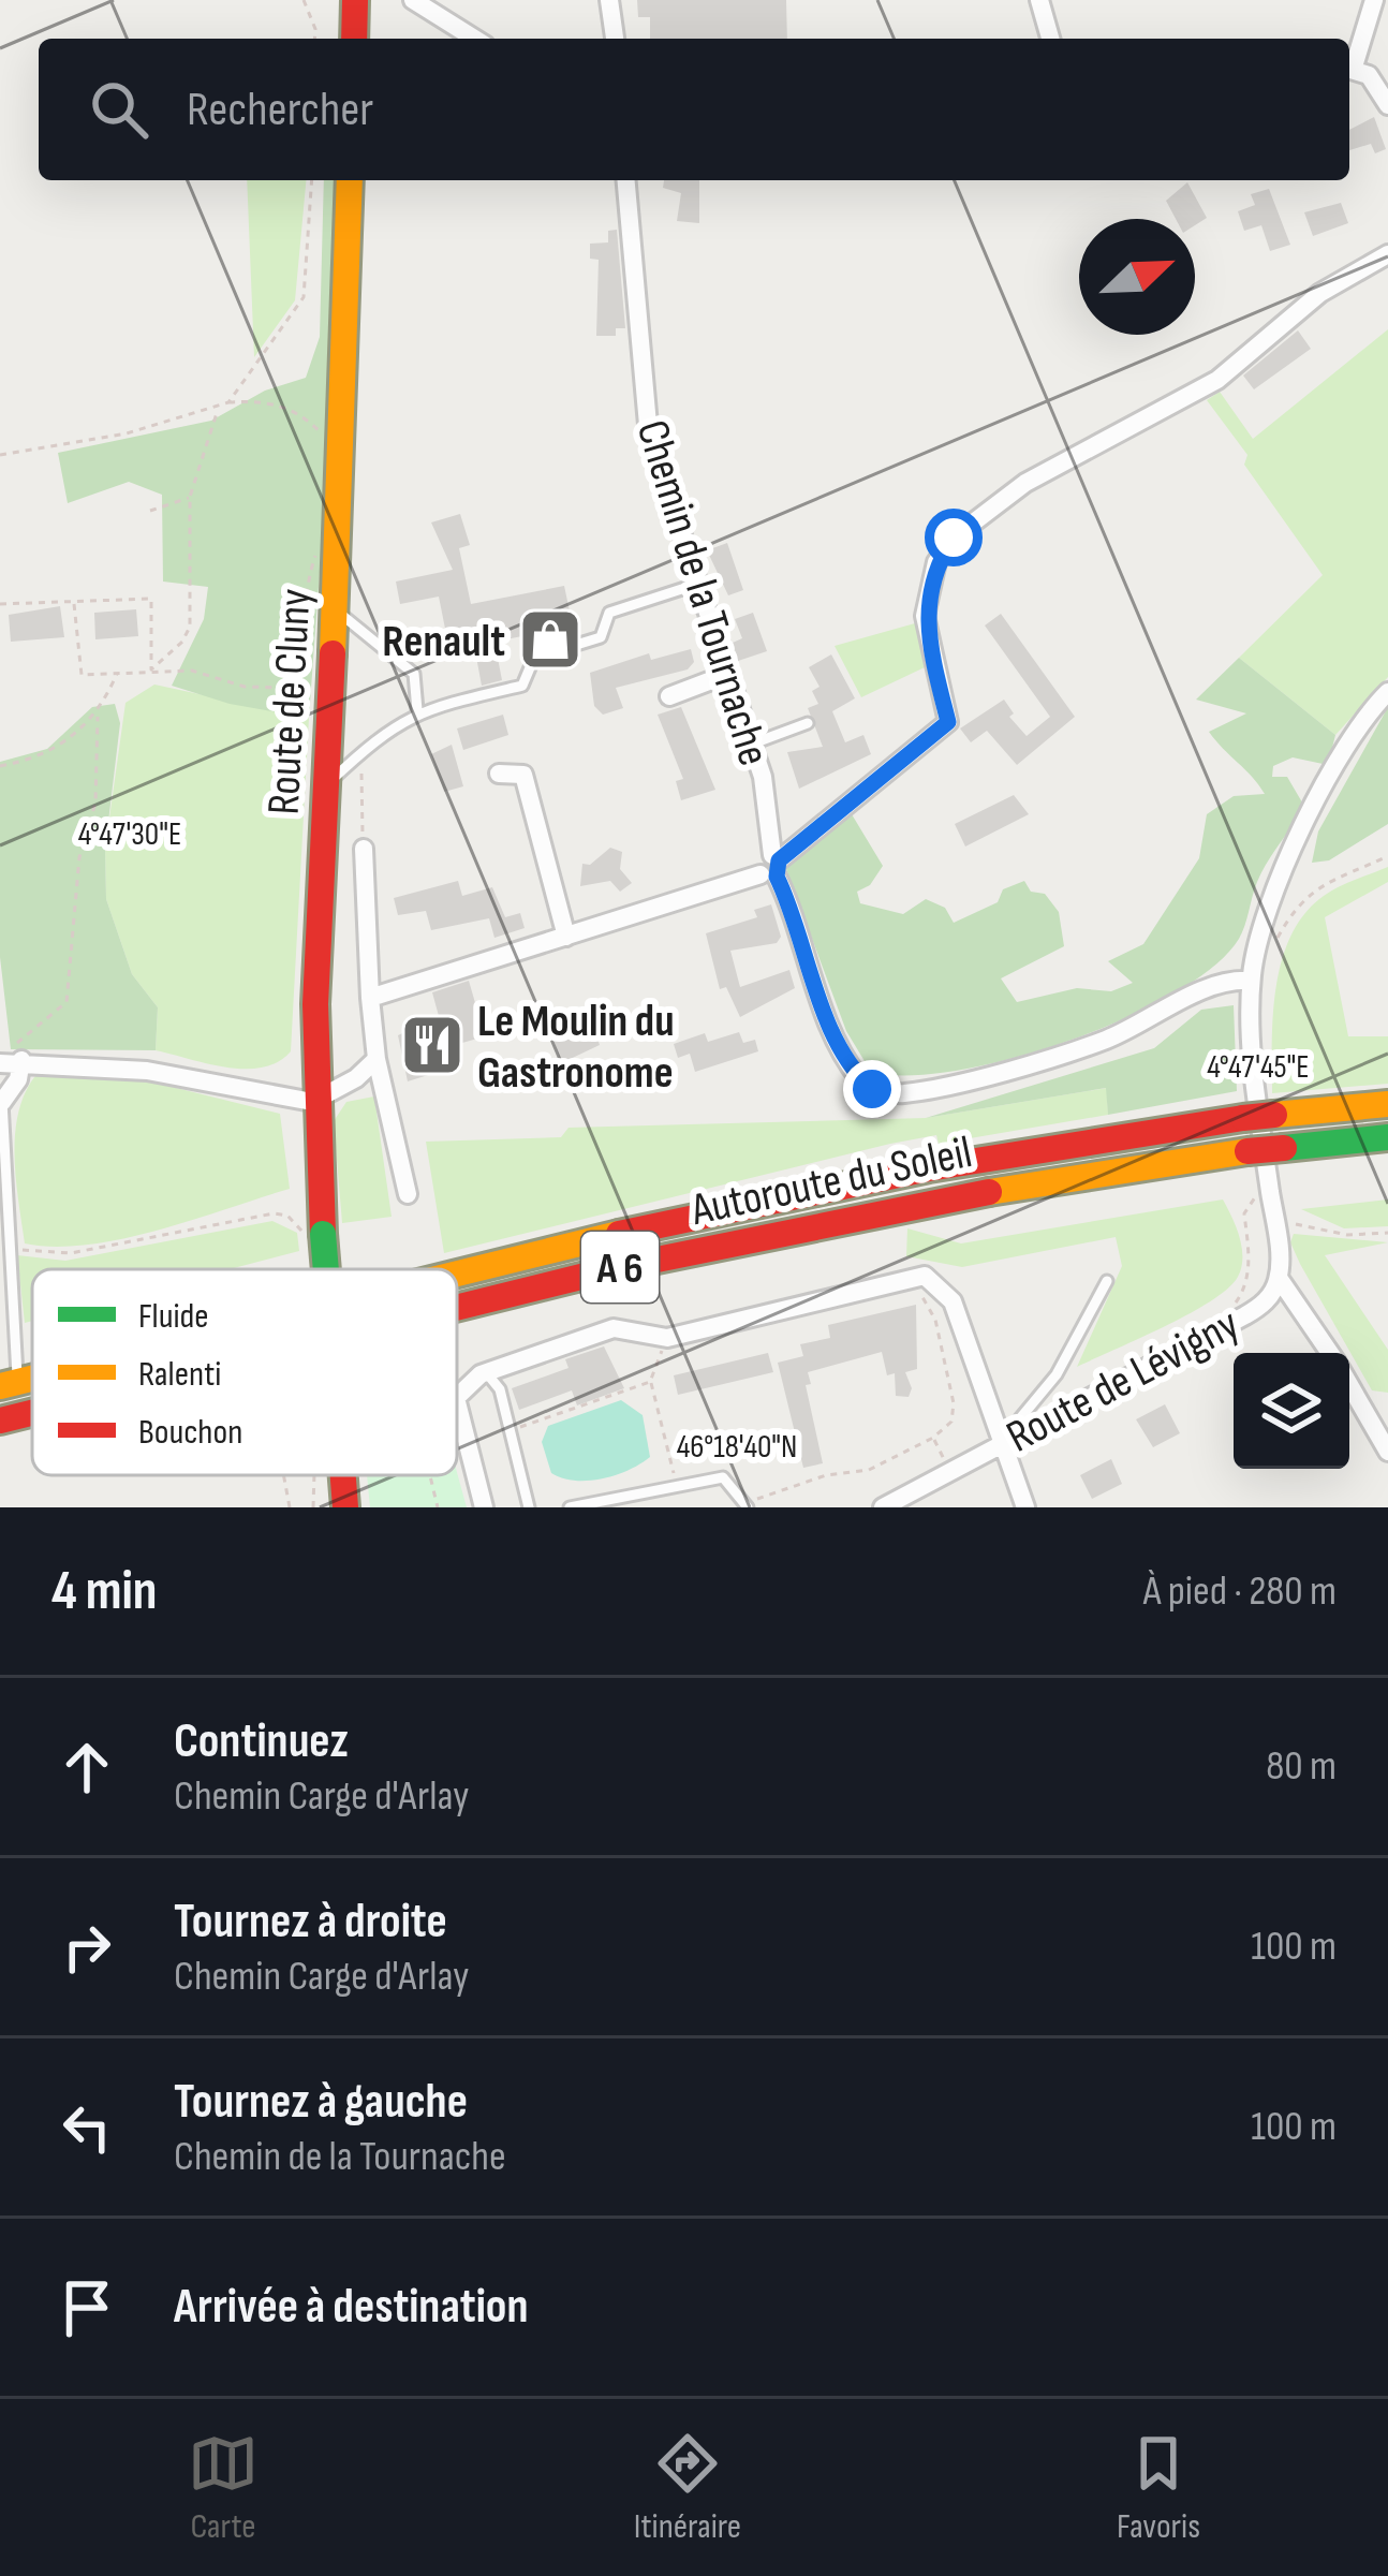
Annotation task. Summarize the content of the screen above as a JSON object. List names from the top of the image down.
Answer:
{
  "streets": {
    "main road": ["Route de Cluny", "Autoroute du Soleil", "A 6"],
    "street": ["Chemin de la Tournache", "Route de Lévigny"]
  },
  "crossings": [
    ["Chemin de la Tournache", "Route de Lévigny"]
  ],
  "places": {
    "shop": ["Renault"],
    "restaurant": ["Le Moulin du Gastronome"]
  },
  "legend": ["Fluide", "Ralenti", "Bouchon"],
  "north": "top right",
  "page": {
    "search": "Rechercher",
    "heading": ["4 min", "À pied · 280 m"],
    "list": [
      ["Continuez", "Chemin Carge d'Arlay", "80 m"],
      ["Tournez à droite", "Chemin Carge d'Arlay", "100 m"],
      ["Tournez à gauche", "Chemin de la Tournache", "100 m"],
      "Arrivée à destination"
    ],
    "nav": ["Carte", "Itinéraire", "Favoris"]
  },
  "coordinates": ["4°47'30\"E", "4°47'45\"E", "46°18'40\"N"]
}
